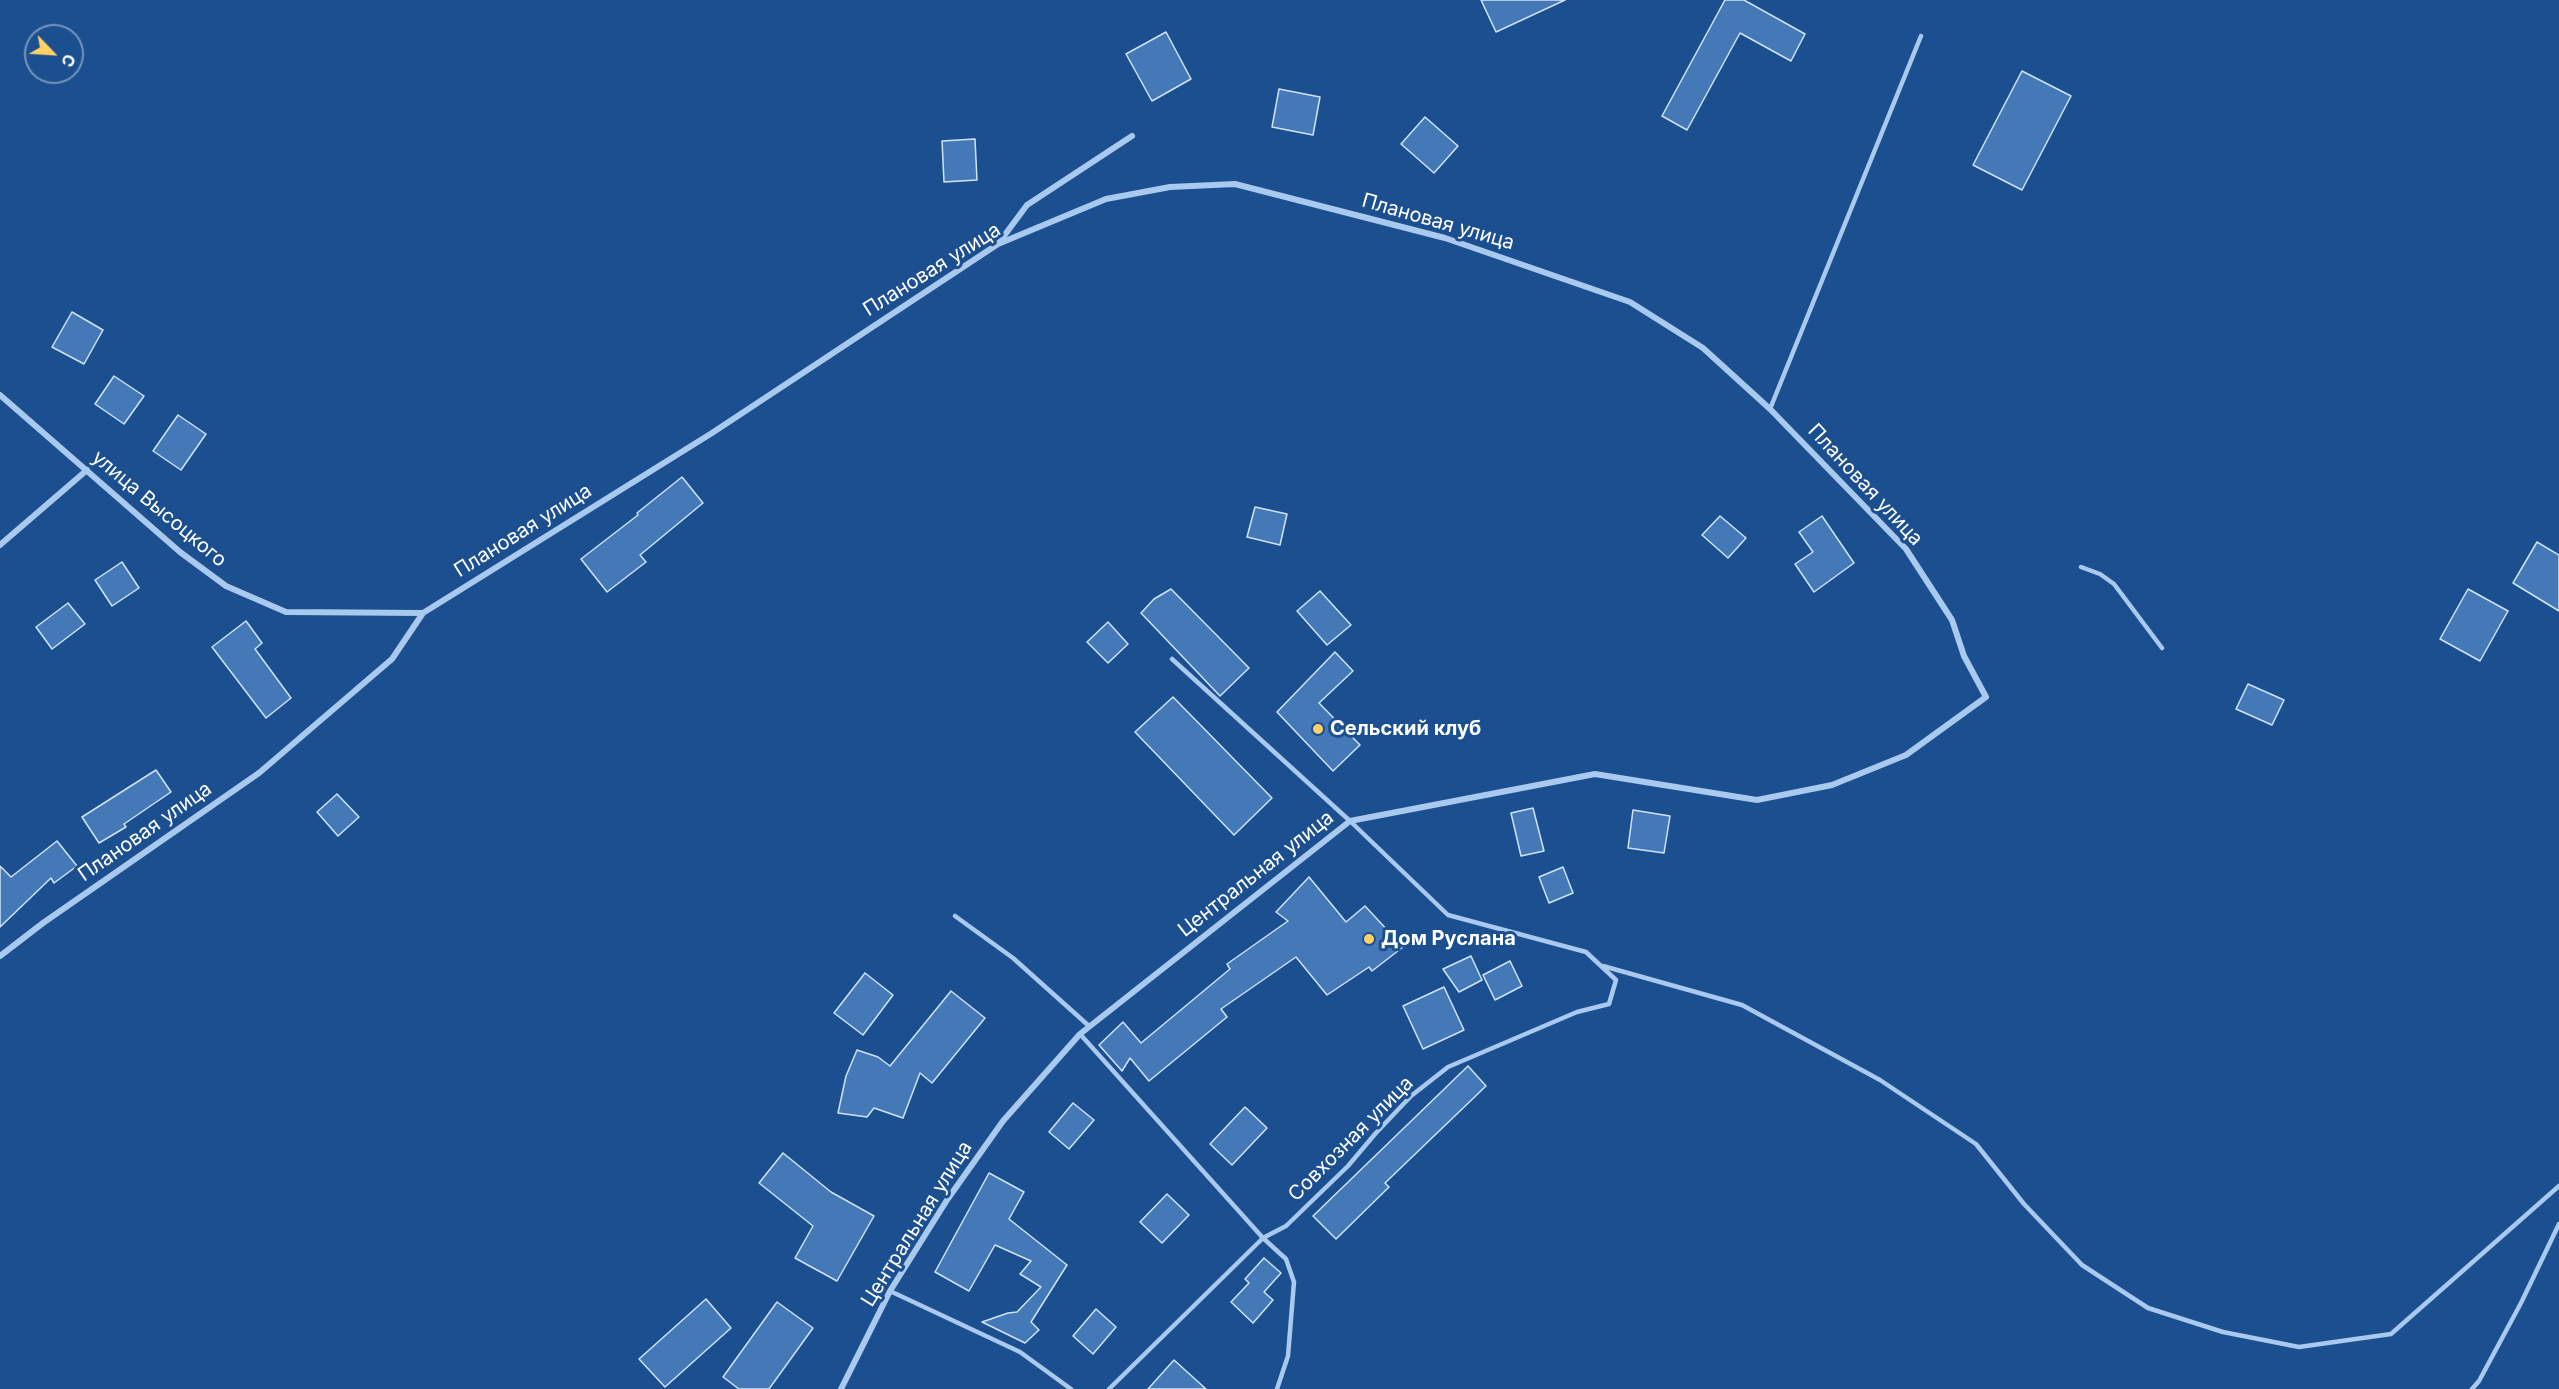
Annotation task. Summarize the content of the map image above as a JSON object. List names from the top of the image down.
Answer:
{
  "streets": {
    "street": ["Плановая улица", "улица Высоцкого", "Центральная улица"],
    "lane": ["Совхозная улица"]
  },
  "crossings": [
    ["Плановая улица", "улица Высоцкого"],
    ["Плановая улица", "Центральная улица"],
    ["Центральная улица", "Совхозная улица"]
  ],
  "places": ["Сельский клуб", "Дом Руслана"],
  "north": "bottom right"
}
